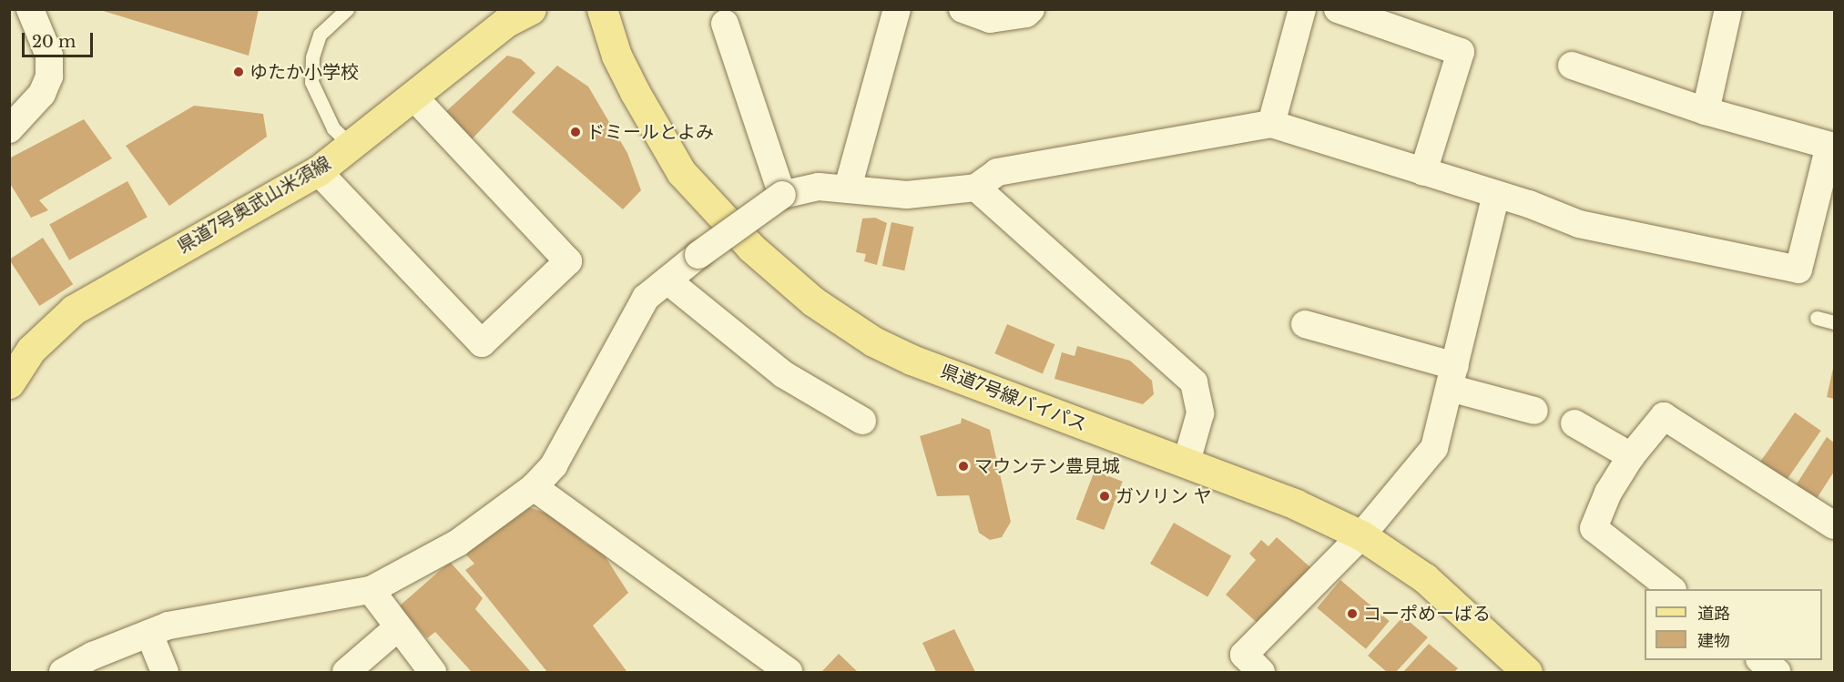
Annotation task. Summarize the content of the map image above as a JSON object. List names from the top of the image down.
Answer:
{
  "streets": {
    "main road": ["県道7号奥武山米須線", "県道7号線バイパス"]
  },
  "places": [
    "ゆたか小学校",
    "ドミールとよみ",
    "マウンテン豊見城",
    "ガソリン ヤ",
    "コーポめーばる"
  ],
  "legend": ["道路", "建物"],
  "scale_bar": "20 m"
}
